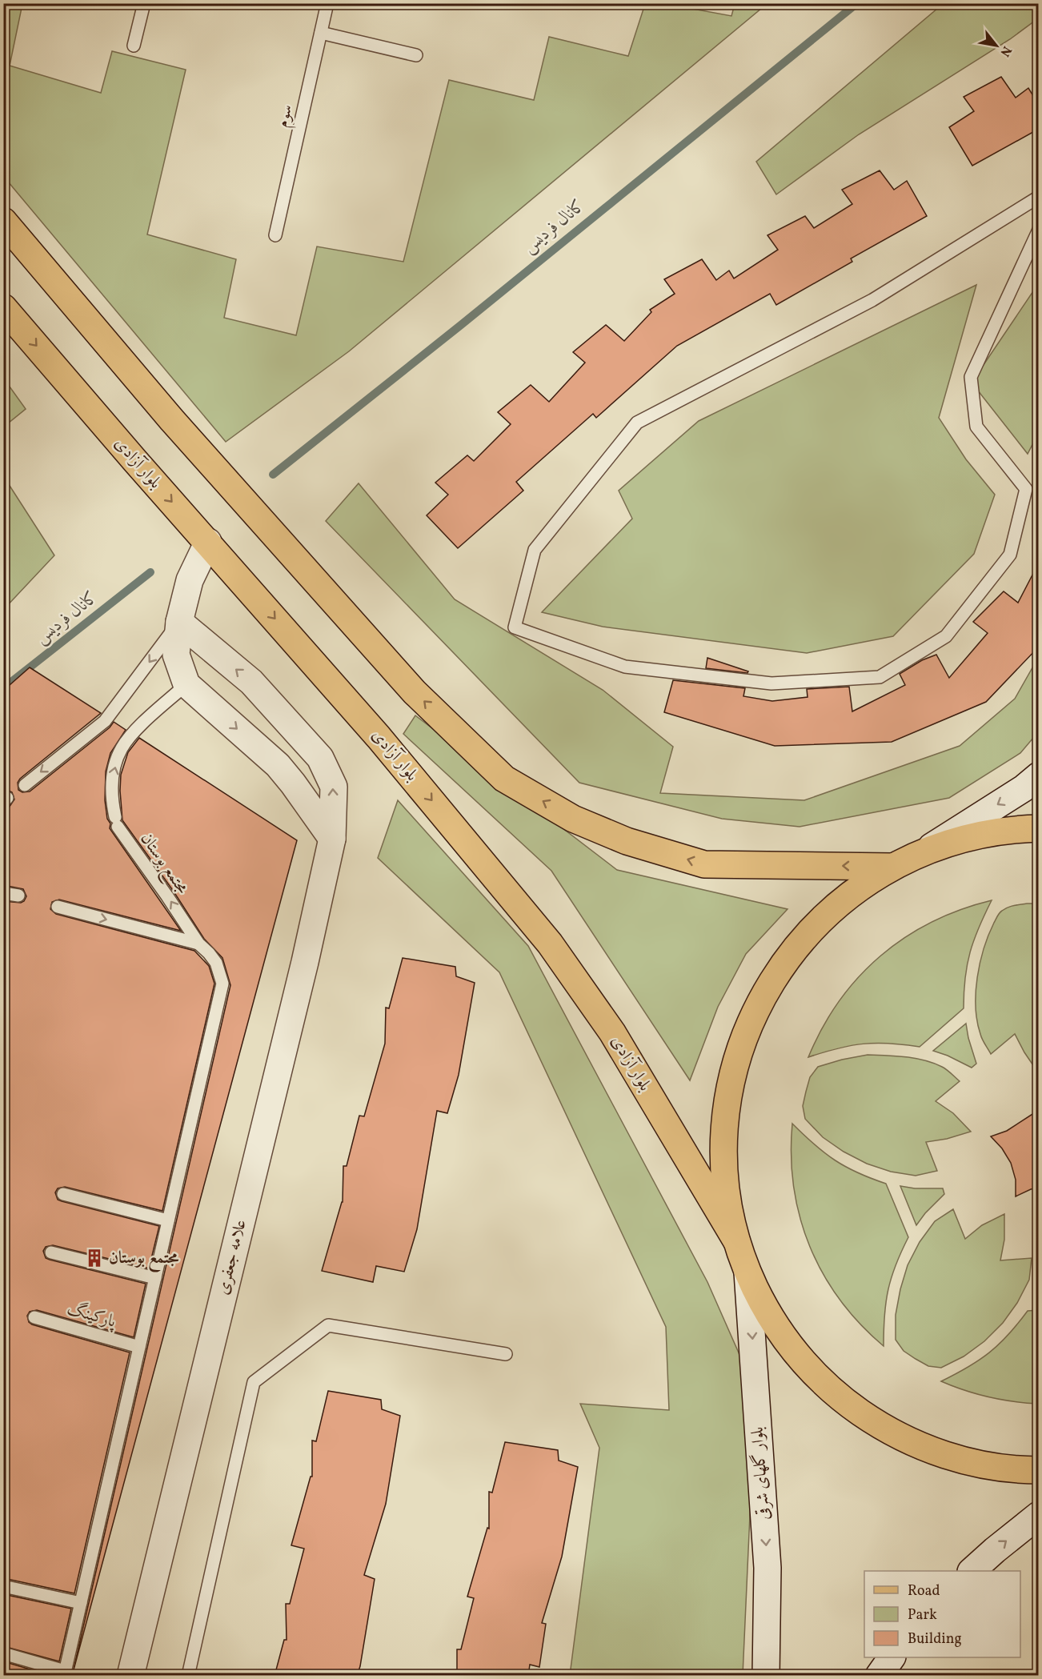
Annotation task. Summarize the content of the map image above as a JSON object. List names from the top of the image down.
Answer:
{
  "streets": {
    "main road": ["بلوار آزادی"],
    "street": ["علامه جعفری", "بلوار گلهای شرقی"],
    "lane": ["سوم", "مجتمع بوستان", "پارکینگ"]
  },
  "crossings": [
    ["مجتمع بوستان", "پارکینگ"]
  ],
  "one_way": ["بلوار گلهای شرقی"],
  "water": ["کانال فردیس"],
  "places": {
    "building": ["مجتمع بوستان"]
  },
  "legend": ["Road", "Park", "Building"],
  "north": "bottom right"
}
